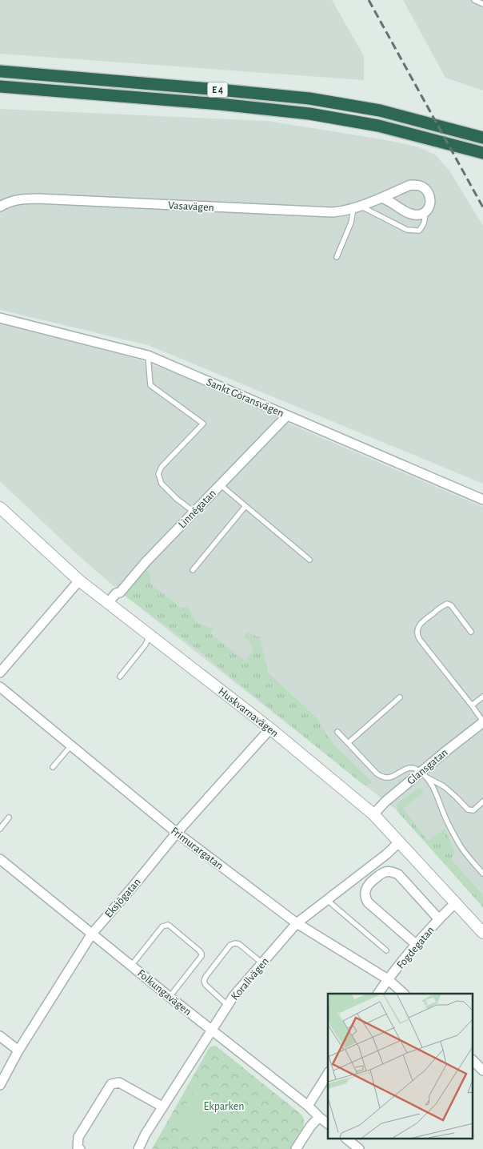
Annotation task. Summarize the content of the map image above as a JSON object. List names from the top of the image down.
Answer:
{
  "streets": {
    "highway": ["E 4"],
    "street": [
      "Vasavägen",
      "Sankt Göransvägen",
      "Linnégatan",
      "Huskvarnavägen",
      "Glansgatan",
      "Frimurargatan",
      "Eksjögatan",
      "Fogdegatan",
      "Korallvägen",
      "Folkungavägen"
    ]
  },
  "crossings": [
    ["Sankt Göransvägen", "Linnégatan"],
    ["Linnégatan", "Huskvarnavägen"],
    ["Huskvarnavägen", "Glansgatan"],
    ["Huskvarnavägen", "Eksjögatan"],
    ["Huskvarnavägen", "Fogdegatan"],
    ["Huskvarnavägen", "Korallvägen"],
    ["Frimurargatan", "Eksjögatan"],
    ["Frimurargatan", "Fogdegatan"],
    ["Frimurargatan", "Korallvägen"],
    ["Eksjögatan", "Folkungavägen"],
    ["Korallvägen", "Folkungavägen"]
  ],
  "parks": ["Ekparken"]
}
